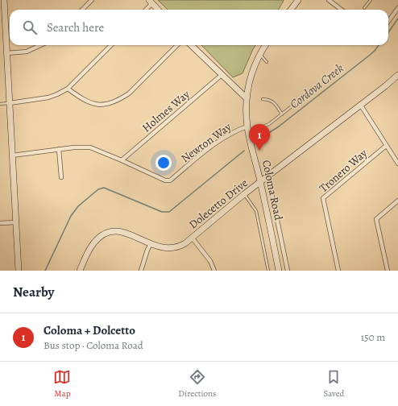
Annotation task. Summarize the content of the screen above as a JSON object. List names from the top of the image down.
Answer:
{
  "streets": {
    "street": [
      "Holmes Way",
      "Newton Way",
      "Tronero Way",
      "Coloma Road",
      "Dolecetto Drive"
    ]
  },
  "crossings": [
    ["Holmes Way", "Newton Way"],
    ["Newton Way", "Coloma Road"],
    ["Coloma Road", "Dolecetto Drive"]
  ],
  "water": ["Cordova Creek"],
  "page": {
    "search": "Search here",
    "pins": "1",
    "heading": "Nearby",
    "list": [
      {
        "mark": "1",
        "name": "Coloma + Dolcetto",
        "note": "Bus stop · Coloma Road",
        "value": "150 m"
      }
    ],
    "nav": ["Map", "Directions", "Saved"]
  }
}
